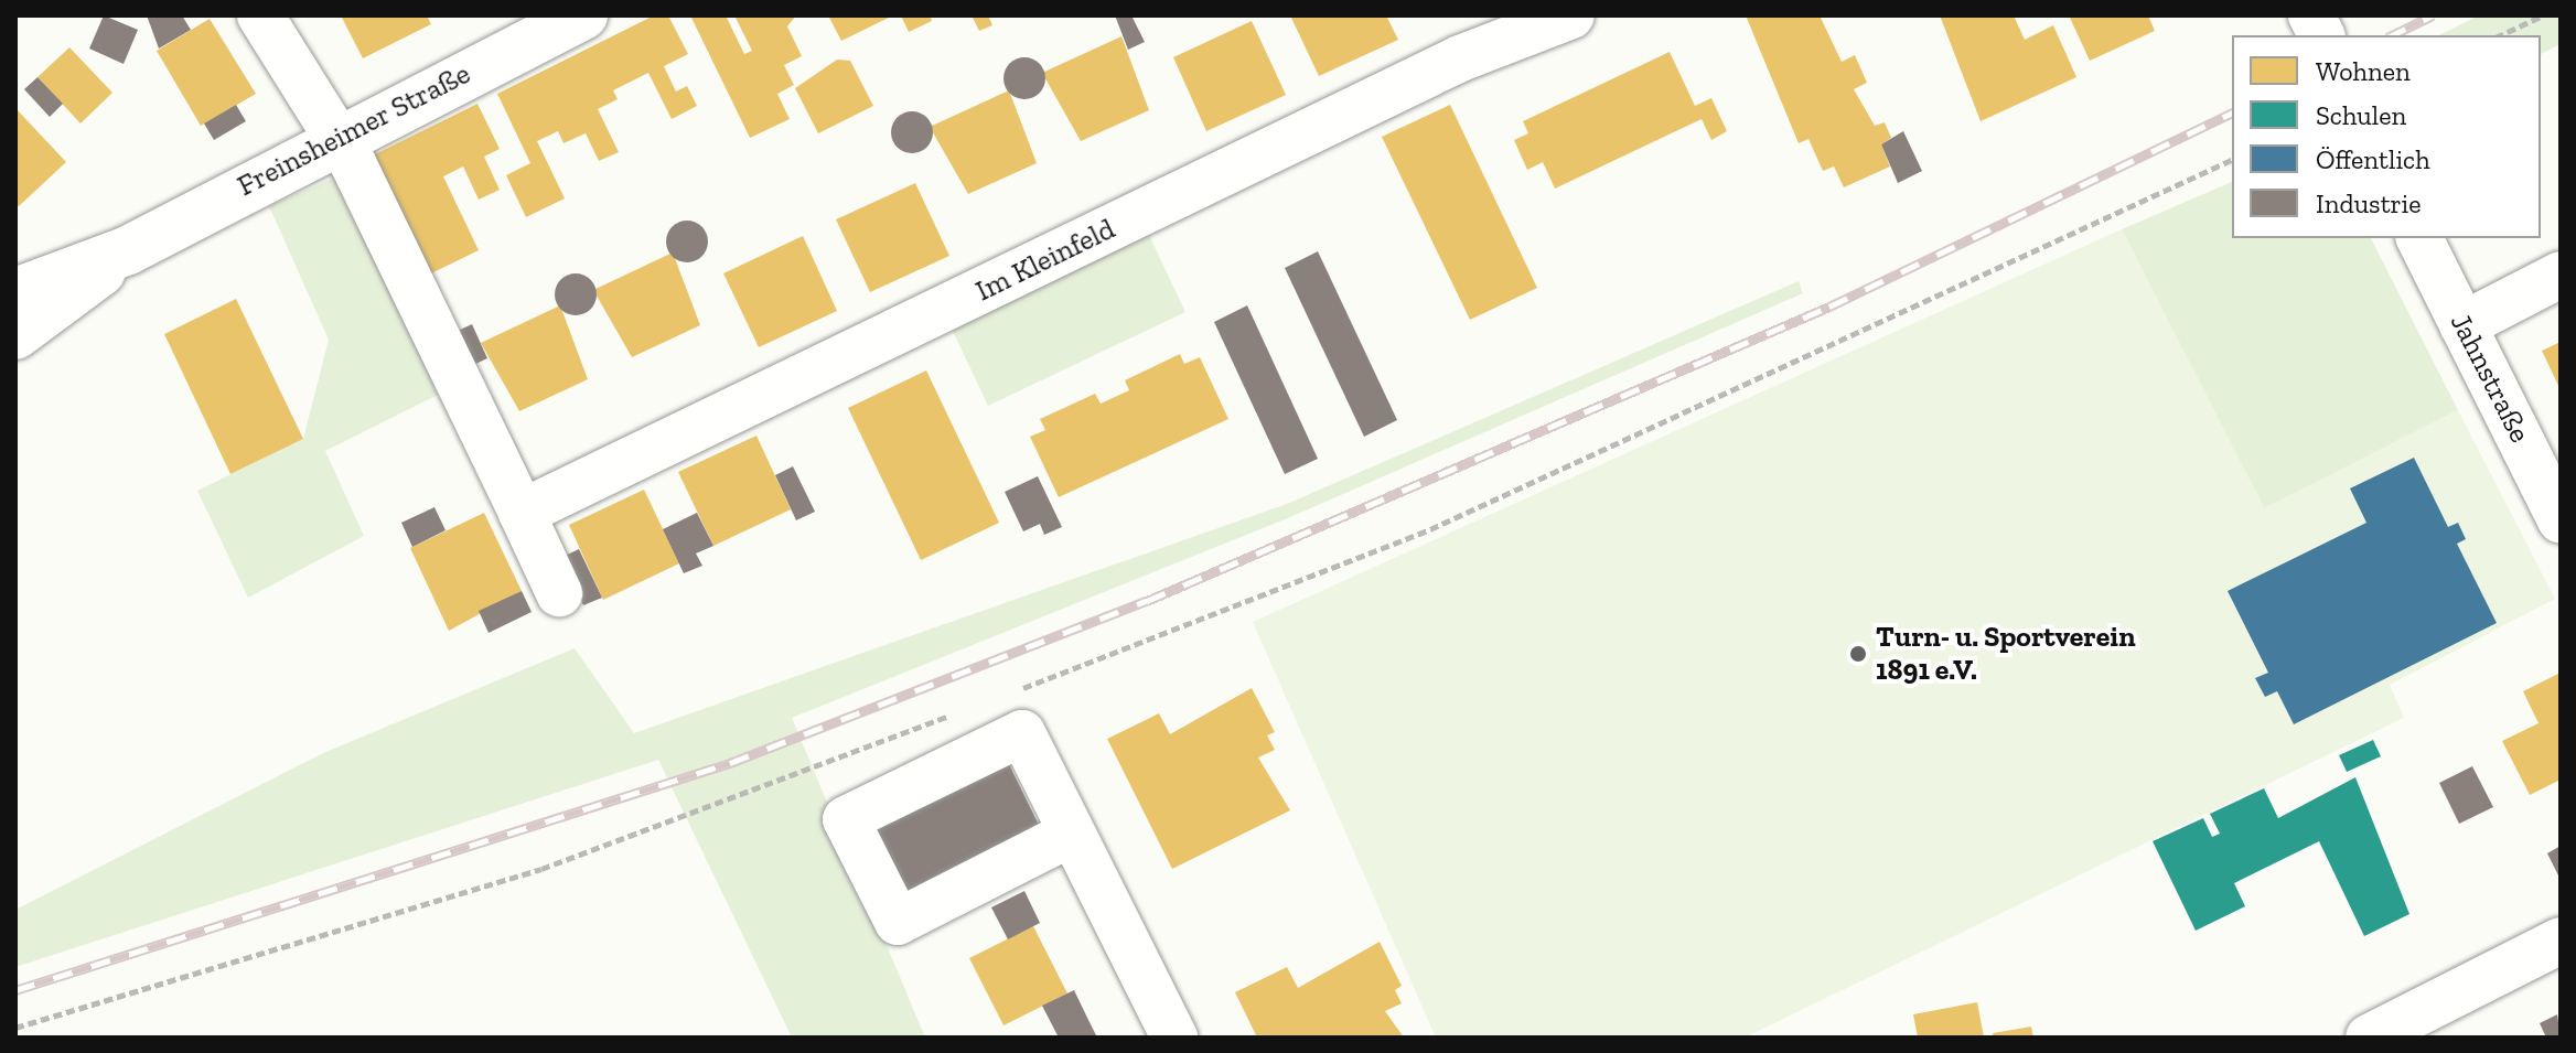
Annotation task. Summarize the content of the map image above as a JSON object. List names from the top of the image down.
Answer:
{
  "streets": {
    "street": ["Freinsheimer Straße", "Im Kleinfeld", "Jahnstraße"]
  },
  "places": ["Turn- u. Sportverein 1891 e.V."],
  "legend": [
    "Wohnen",
    "Schulen",
    "Öffentlich",
    "Industrie"
  ]
}
